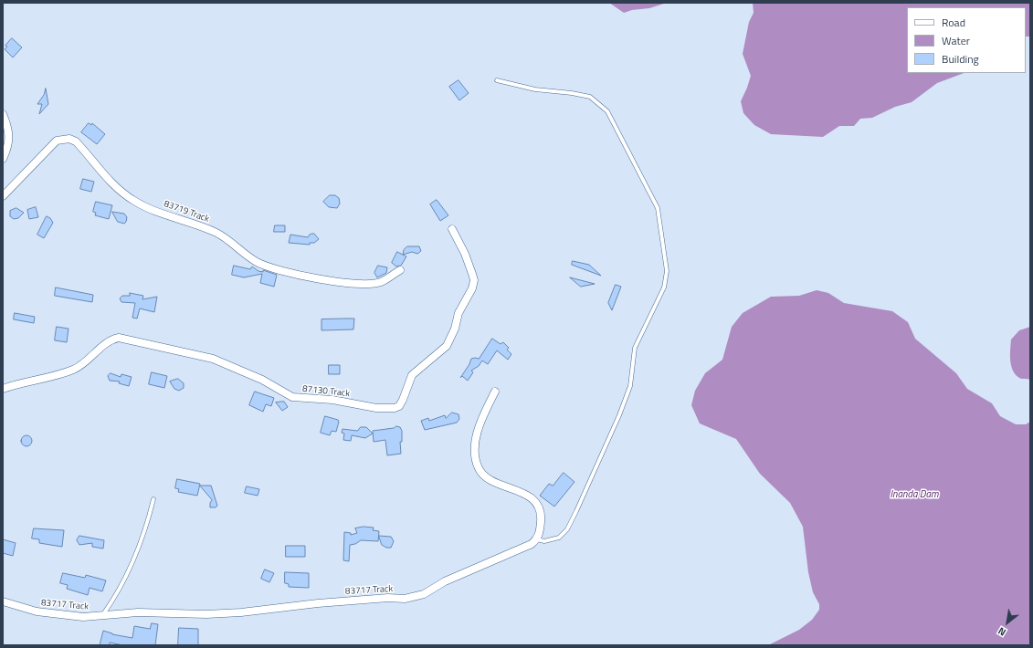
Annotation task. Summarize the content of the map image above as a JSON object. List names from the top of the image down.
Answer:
{
  "streets": {
    "street": ["83719 Track", "87130 Track", "83717 Track"]
  },
  "water": ["Inanda Dam"],
  "legend": ["Road", "Water", "Building"],
  "north": "bottom left"
}
